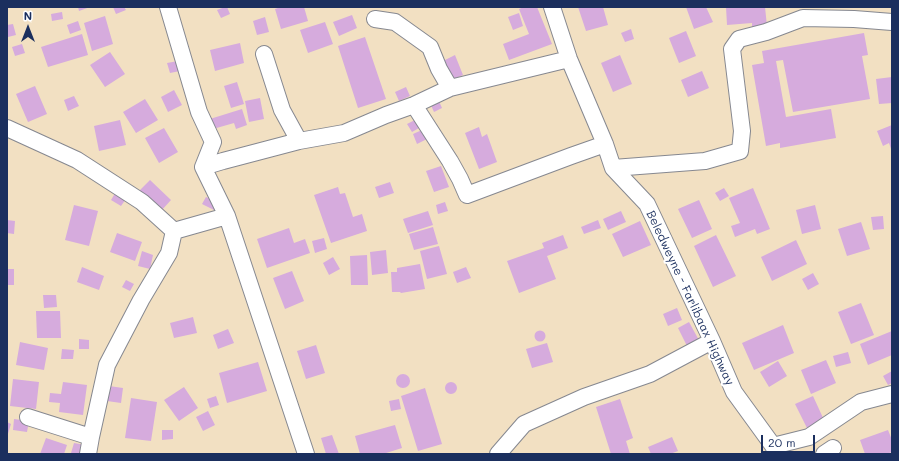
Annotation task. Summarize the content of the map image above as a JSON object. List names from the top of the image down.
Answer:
{
  "streets": {
    "street": ["Beledweyne - Farlibaax Highway"]
  },
  "scale_bar": "20 m",
  "north": "top"
}
